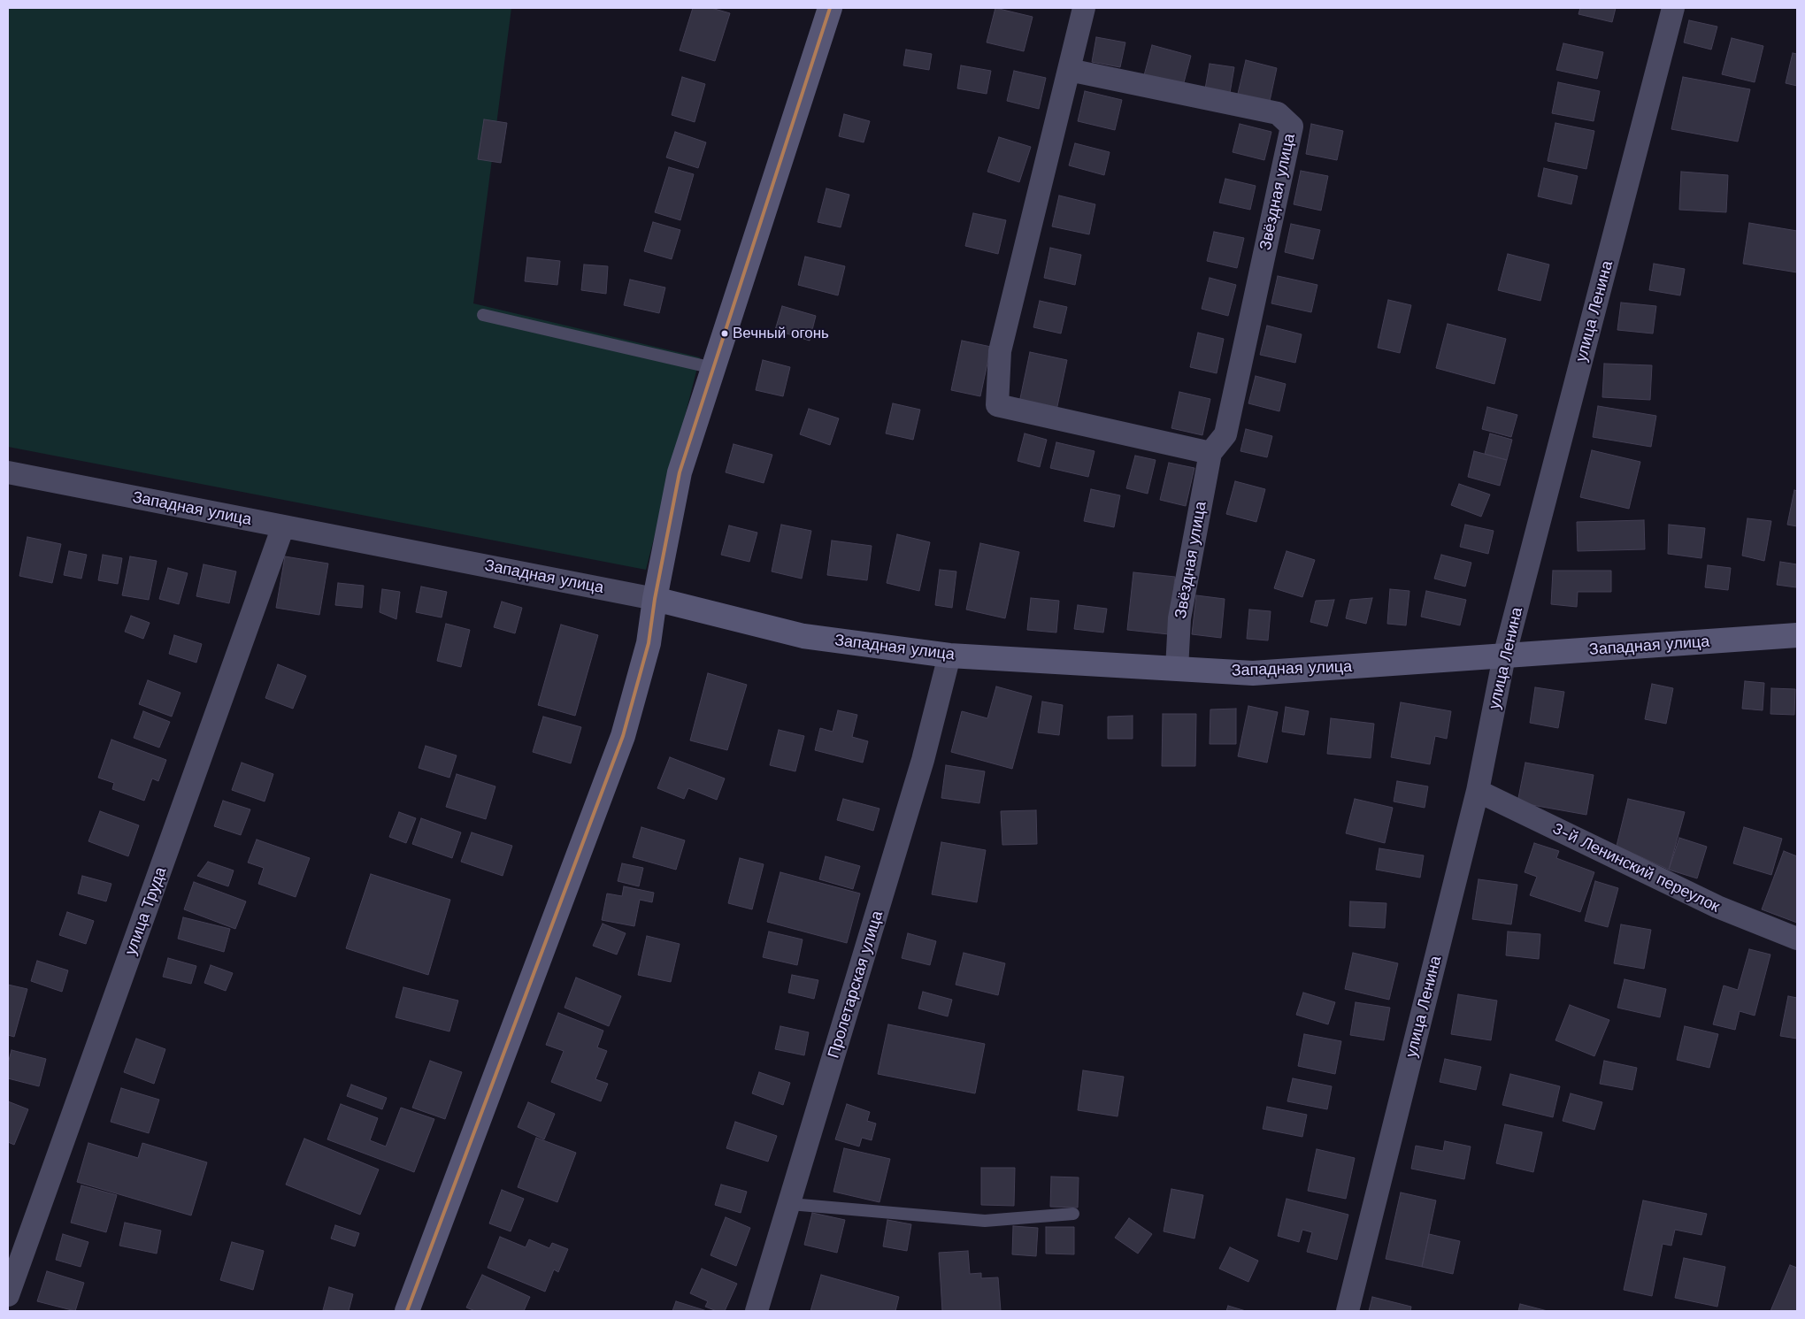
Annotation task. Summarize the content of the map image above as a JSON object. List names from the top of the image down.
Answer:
{
  "streets": {
    "main road": ["Западная улица"],
    "street": [
      "Звёздная улица",
      "улица Ленина",
      "3-й Ленинский переулок",
      "улица Труда",
      "Пролетарская улица"
    ]
  },
  "crossings": [
    ["Звёздная улица", "Западная улица"],
    ["улица Ленина", "Западная улица"],
    ["улица Ленина", "3-й Ленинский переулок"],
    ["Западная улица", "улица Труда"],
    ["Западная улица", "Пролетарская улица"]
  ],
  "places": ["Вечный огонь"]
}
